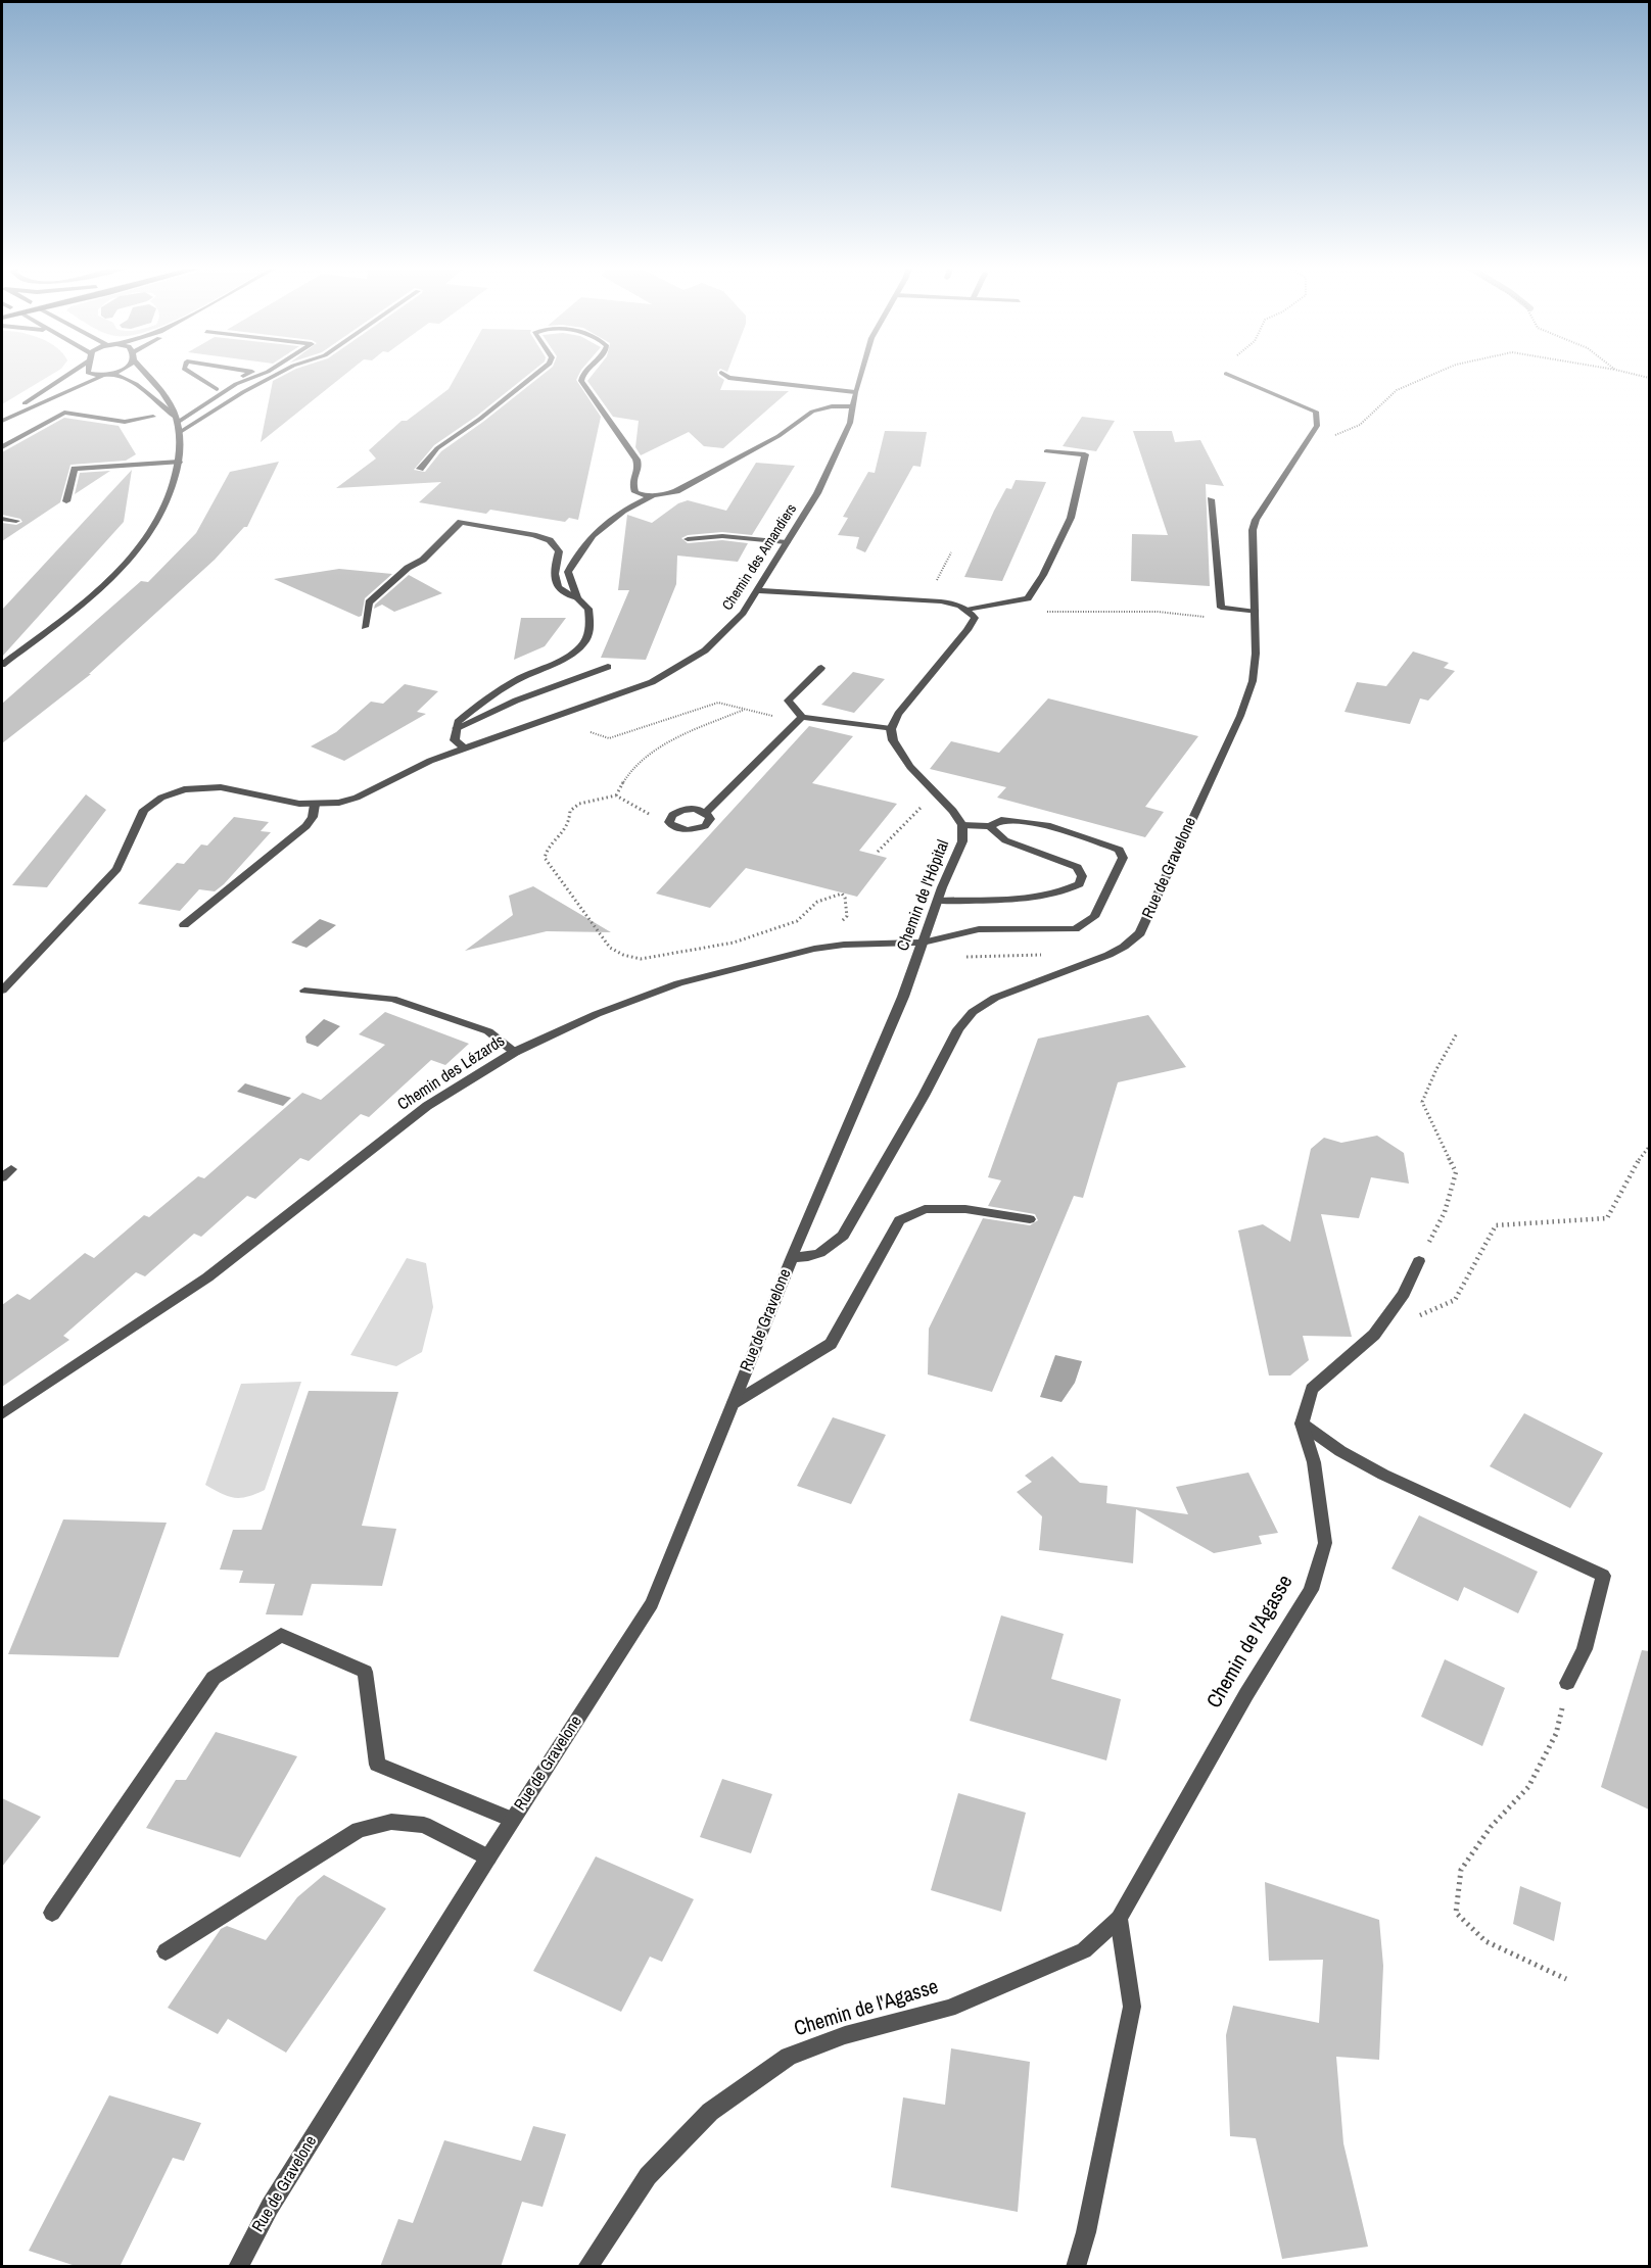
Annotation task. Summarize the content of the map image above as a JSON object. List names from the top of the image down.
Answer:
{
  "streets": {
    "street": [
      "Chemin des Amandiers",
      "Rue de Gravelone",
      "Chemin de l'Hôpital",
      "Chemin des Lézards",
      "Chemin de l'Agasse"
    ]
  },
  "crossings": [
    ["Rue de Gravelone", "Chemin de l'Hôpital"],
    ["Chemin de l'Hôpital", "Chemin des Lézards"]
  ]
}
